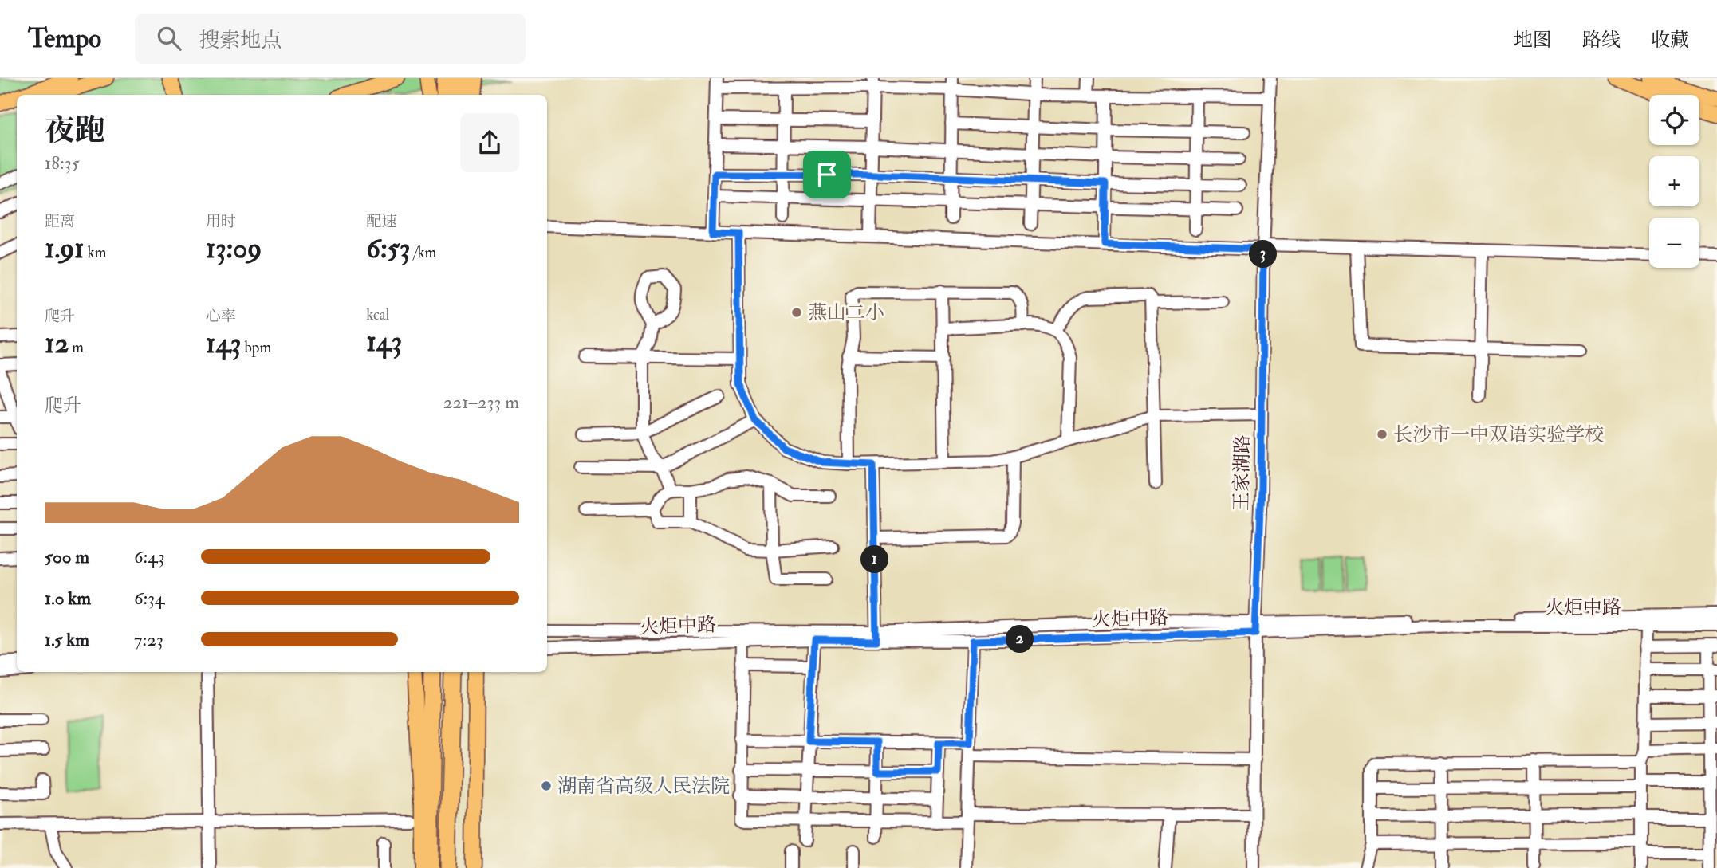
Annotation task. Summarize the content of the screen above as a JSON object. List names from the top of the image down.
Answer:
{
  "streets": {
    "street": ["王家湖路", "火炬中路"]
  },
  "crossings": [
    ["王家湖路", "火炬中路"]
  ],
  "places": ["燕山二小", "长沙市一中双语实验学校", "湖南省高级人民法院"],
  "page": {
    "header": "Tempo",
    "search": "搜索地点",
    "nav": ["地图", "路线", "收藏"],
    "map_buttons": ["+", "−"],
    "heading": ["夜跑", "18:35"],
    "stats": [
      ["距离", "1.91 km"],
      ["用时", "13:09"],
      ["配速", "6:53 /km"],
      ["爬升", "12 m"],
      ["心率", "143 bpm"],
      ["kcal", "143"]
    ],
    "pins": ["3", "1", "2"],
    "chart": ["爬升", "221–233 m"],
    "list": [
      {
        "name": "500 m",
        "note": "6:43"
      },
      {
        "name": "1.0 km",
        "note": "6:34"
      },
      {
        "name": "1.5 km",
        "note": "7:23"
      }
    ]
  }
}
